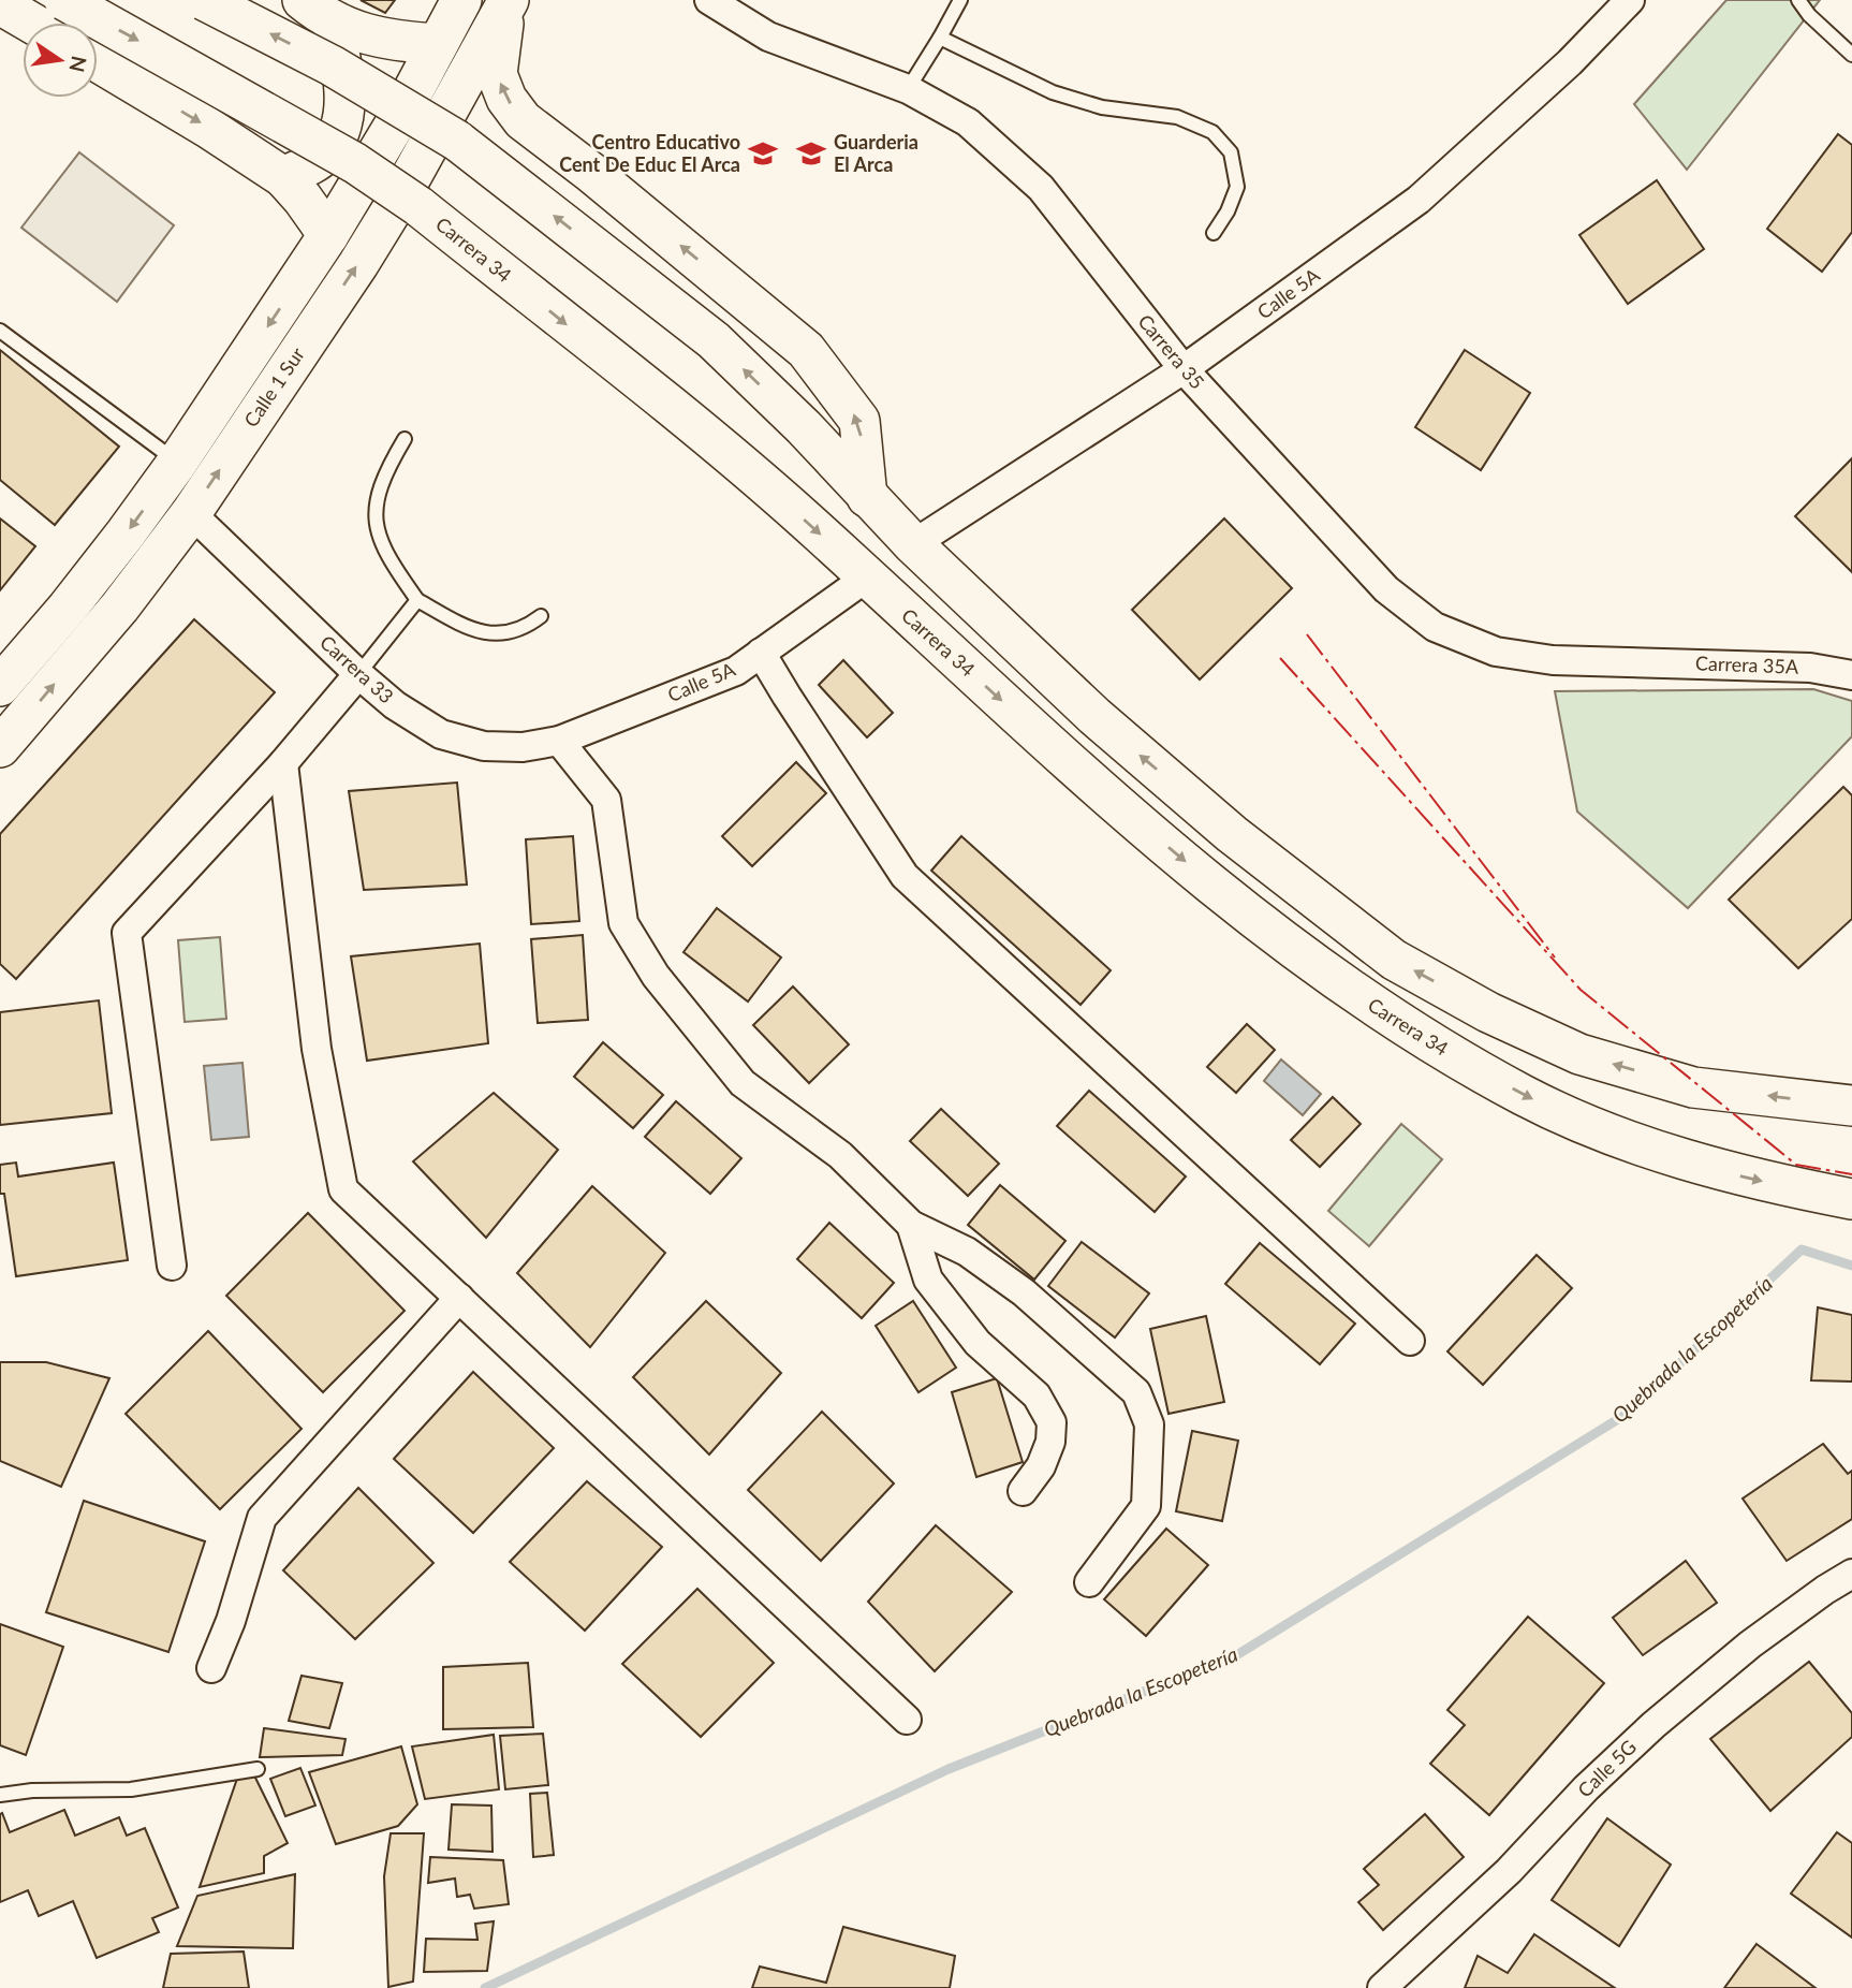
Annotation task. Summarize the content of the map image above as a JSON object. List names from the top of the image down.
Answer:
{
  "streets": {
    "street": [
      "Carrera 34",
      "Calle 5A",
      "Carrera 35",
      "Calle 1 Sur",
      "Carrera 35A",
      "Carrera 33",
      "Calle 5G"
    ]
  },
  "crossings": [
    ["Carrera 34", "Calle 5A"],
    ["Calle 5A", "Carrera 35"],
    ["Calle 5A", "Carrera 33"],
    ["Carrera 35", "Carrera 35A"],
    ["Calle 1 Sur", "Carrera 33"]
  ],
  "water": ["Quebrada la Escopetería"],
  "places": {
    "school or university": ["Centro Educativo Cent De Educ El Arca", "Guarderia El Arca"]
  },
  "north": "right"
}
